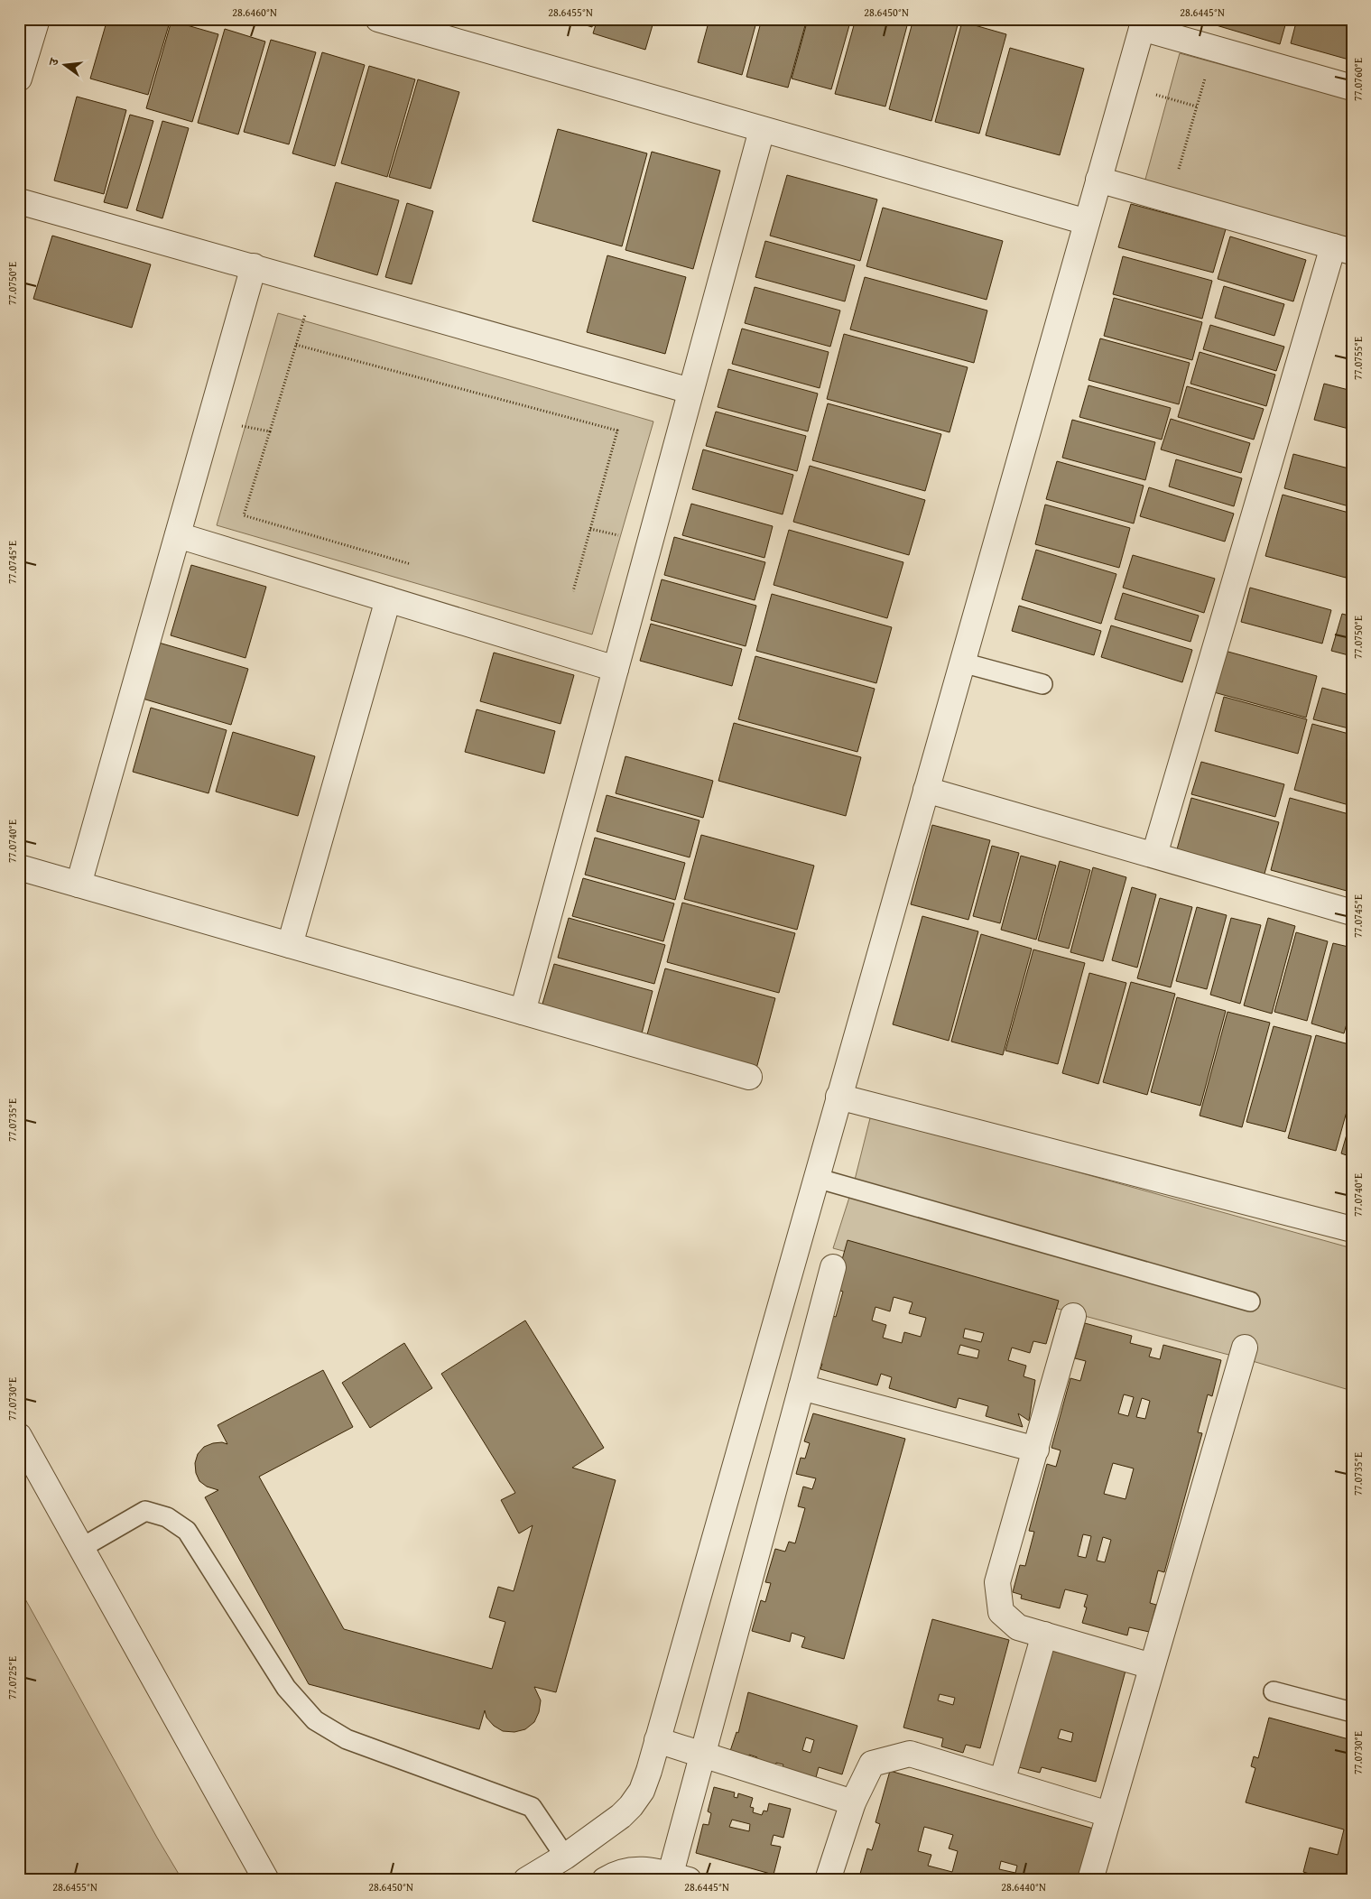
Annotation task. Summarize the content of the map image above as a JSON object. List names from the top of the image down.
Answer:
{
  "north": "left",
  "coordinates": [
    "28.6460°N",
    "28.6455°N",
    "28.6450°N",
    "28.6445°N",
    "77.0760°E",
    "77.0750°E",
    "77.0755°E",
    "77.0745°E",
    "77.0740°E",
    "77.0735°E",
    "77.0730°E",
    "77.0725°E",
    "28.6440°N"
  ]
}
